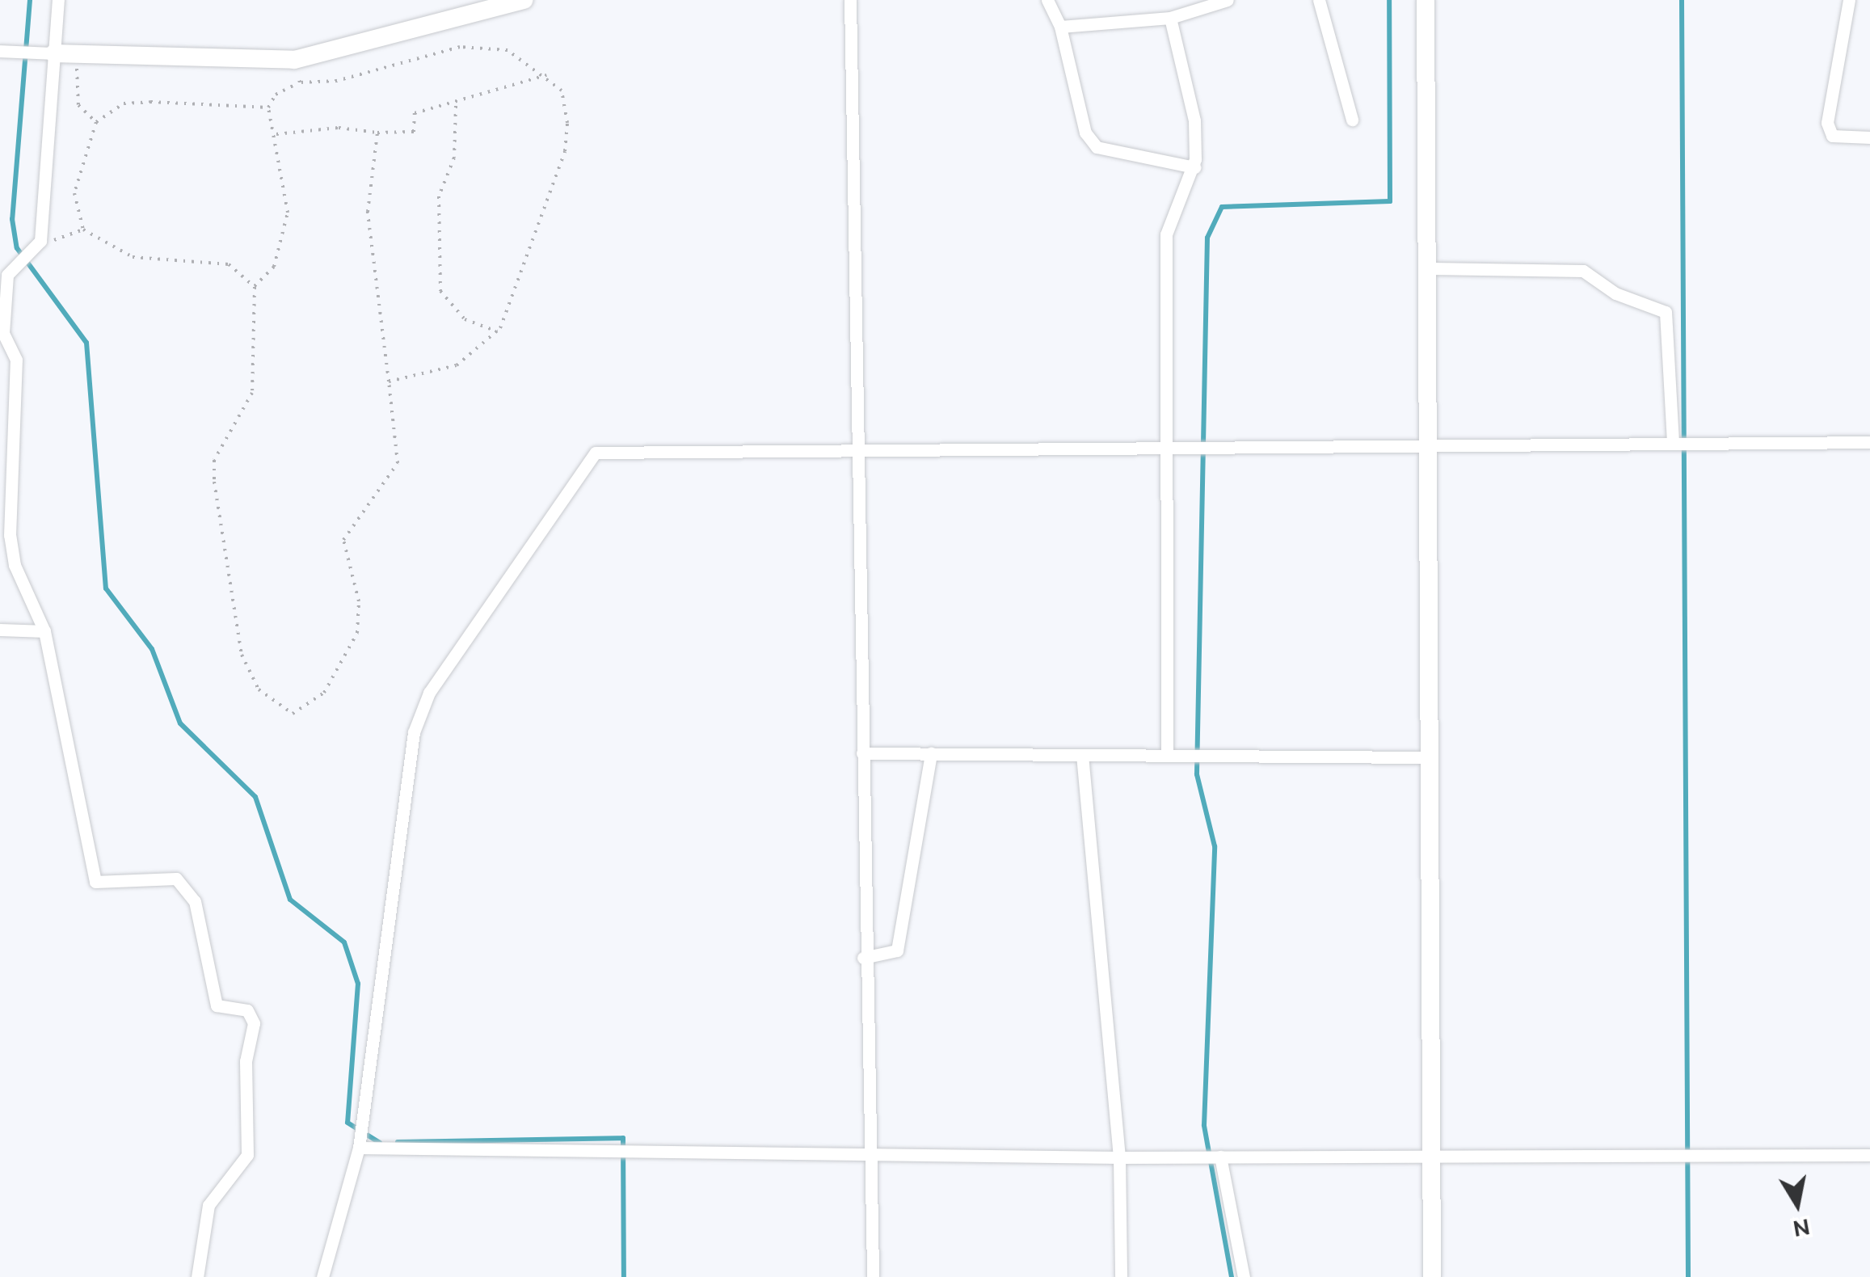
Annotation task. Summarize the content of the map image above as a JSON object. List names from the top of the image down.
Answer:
{
  "north": "bottom"
}
